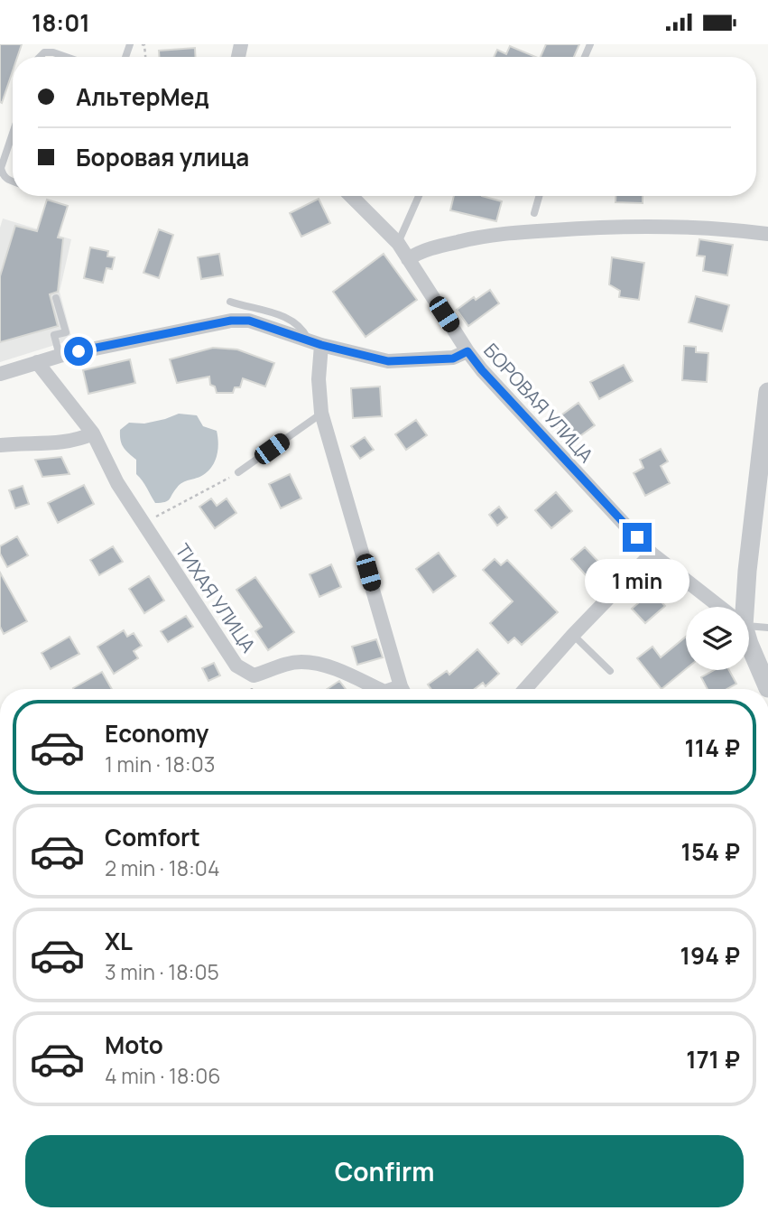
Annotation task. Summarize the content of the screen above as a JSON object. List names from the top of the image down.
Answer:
{
  "streets": {
    "street": ["БОРОВАЯ УЛИЦА", "ТИХАЯ УЛИЦА"]
  },
  "page": {
    "status": "18:01",
    "banner": ["АльтерМед", "Боровая улица"],
    "bubble": "1 min",
    "list": [
      {
        "name": "Economy",
        "note": "1 min · 18:03",
        "value": "114 ₽"
      },
      {
        "name": "Comfort",
        "note": "2 min · 18:04",
        "value": "154 ₽"
      },
      {
        "name": "XL",
        "note": "3 min · 18:05",
        "value": "194 ₽"
      },
      {
        "name": "Moto",
        "note": "4 min · 18:06",
        "value": "171 ₽"
      }
    ],
    "buttons": "Confirm"
  }
}
